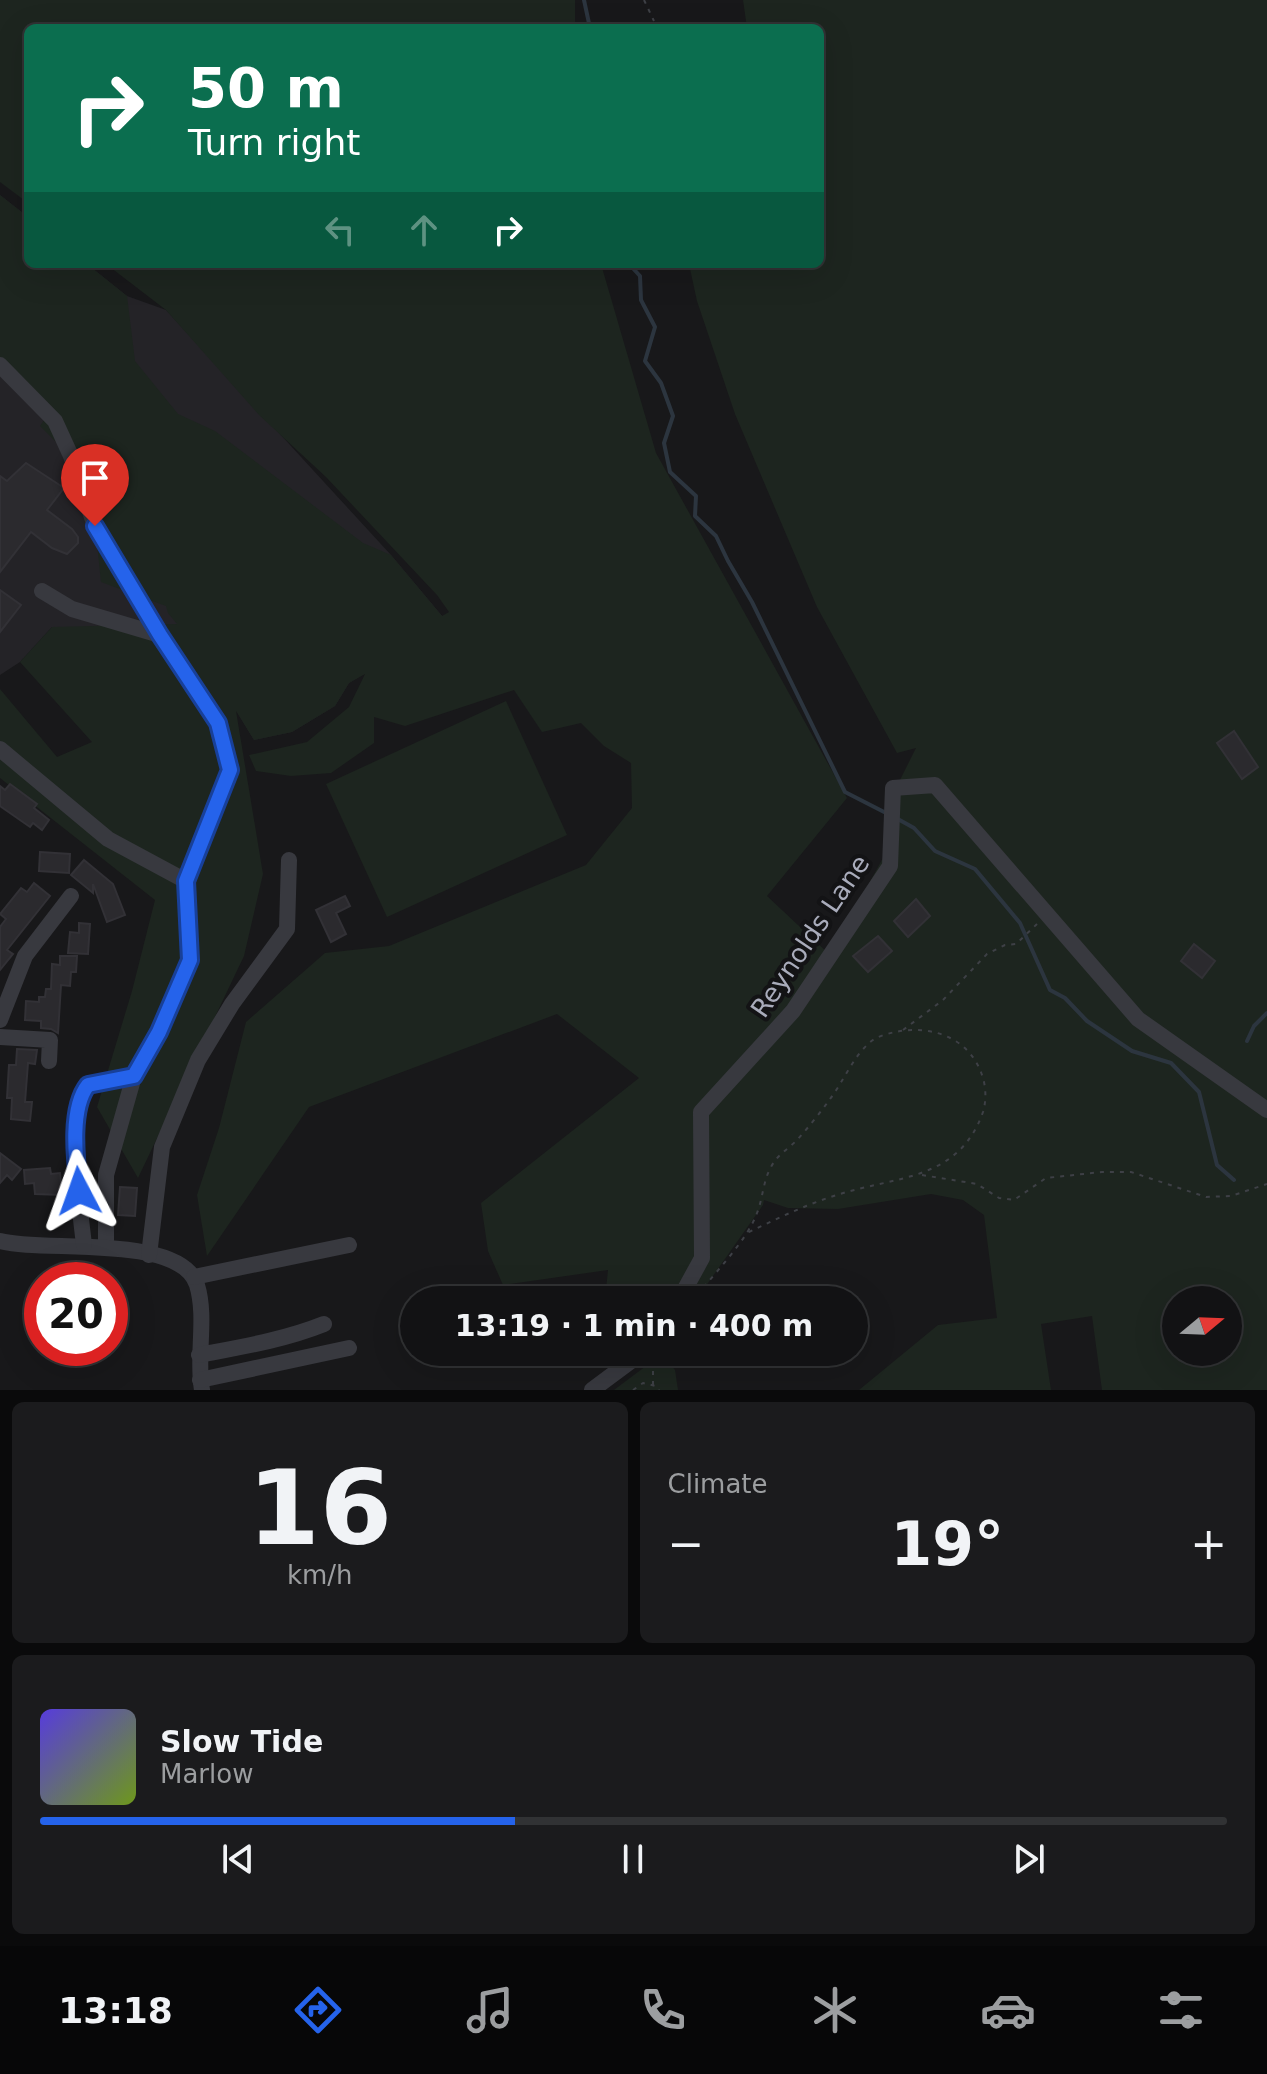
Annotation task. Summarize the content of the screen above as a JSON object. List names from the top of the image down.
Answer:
{
  "streets": {
    "street": ["Reynolds Lane"]
  },
  "north": "right",
  "page": {
    "turn": ["50 m", "Turn right"],
    "limit": "20",
    "trip": "13:19 · 1 min · 400 m",
    "tile": [
      ["16", "km/h"],
      "Climate"
    ],
    "heat": ["−", "19°", "+"],
    "song": ["Slow Tide", "Marlow"],
    "tabs": "13:18"
  }
}
